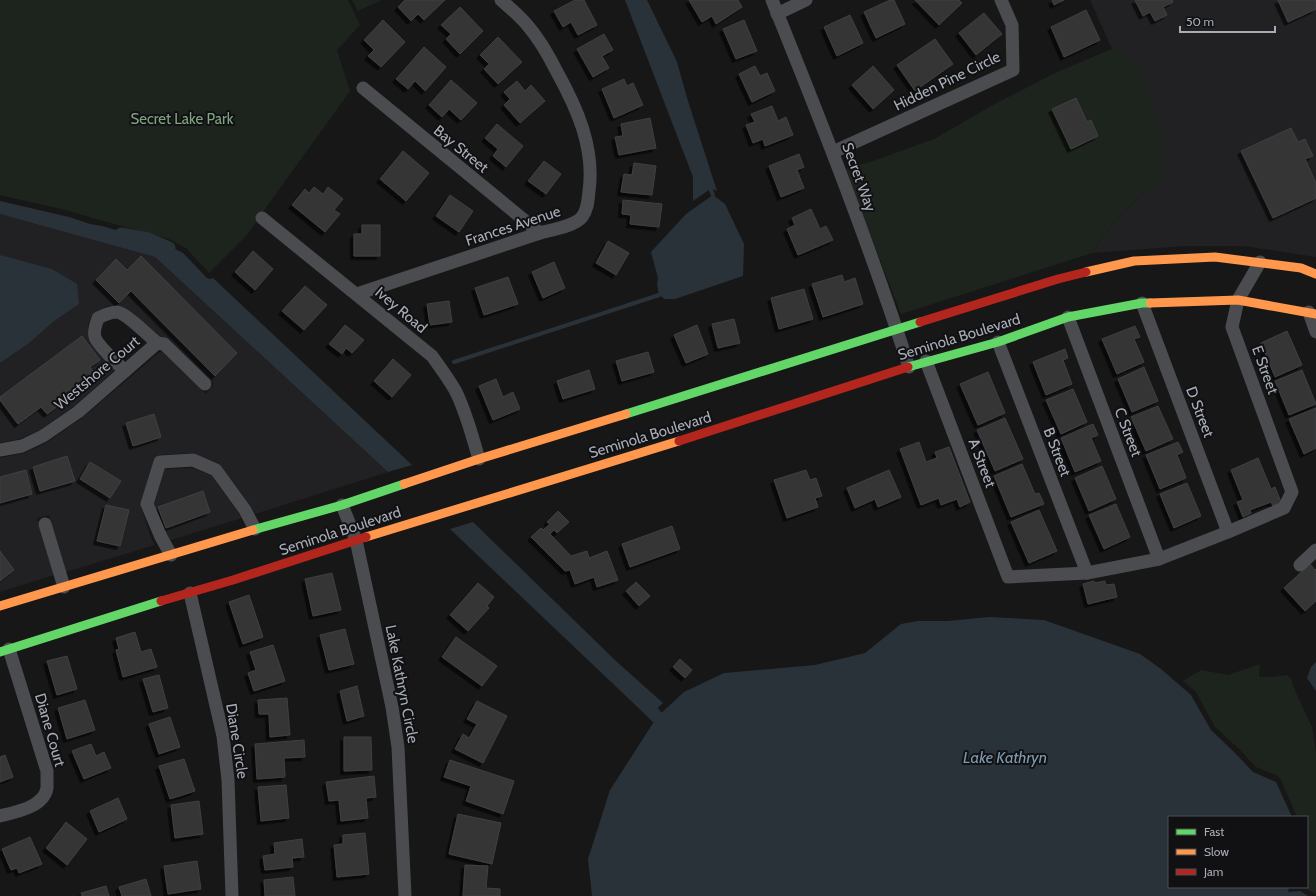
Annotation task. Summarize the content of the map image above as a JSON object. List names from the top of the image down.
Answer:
{
  "streets": {
    "main road": ["Seminola Boulevard"],
    "street": [
      "Hidden Pine Circle",
      "Bay Street",
      "Secret Way",
      "Frances Avenue",
      "Ivey Road",
      "E Street",
      "Westshore Court",
      "D Street",
      "C Street",
      "B Street",
      "A Street",
      "Lake Kathryn Circle",
      "Diane Court",
      "Diane Circle"
    ]
  },
  "crossings": [
    ["Hidden Pine Circle", "Secret Way"],
    ["Bay Street", "Frances Avenue"],
    ["Secret Way", "Seminola Boulevard"],
    ["Frances Avenue", "Ivey Road"],
    ["Ivey Road", "Seminola Boulevard"],
    ["Seminola Boulevard", "E Street"],
    ["Seminola Boulevard", "D Street"],
    ["Seminola Boulevard", "C Street"],
    ["Seminola Boulevard", "B Street"],
    ["Seminola Boulevard", "A Street"],
    ["Seminola Boulevard", "Lake Kathryn Circle"],
    ["Seminola Boulevard", "Diane Court"],
    ["Seminola Boulevard", "Diane Circle"],
    ["E Street", "D Street"],
    ["B Street", "A Street"]
  ],
  "water": ["Lake Kathryn"],
  "parks": ["Secret Lake Park"],
  "legend": ["Fast", "Slow", "Jam"],
  "scale_bar": "50 m"
}
